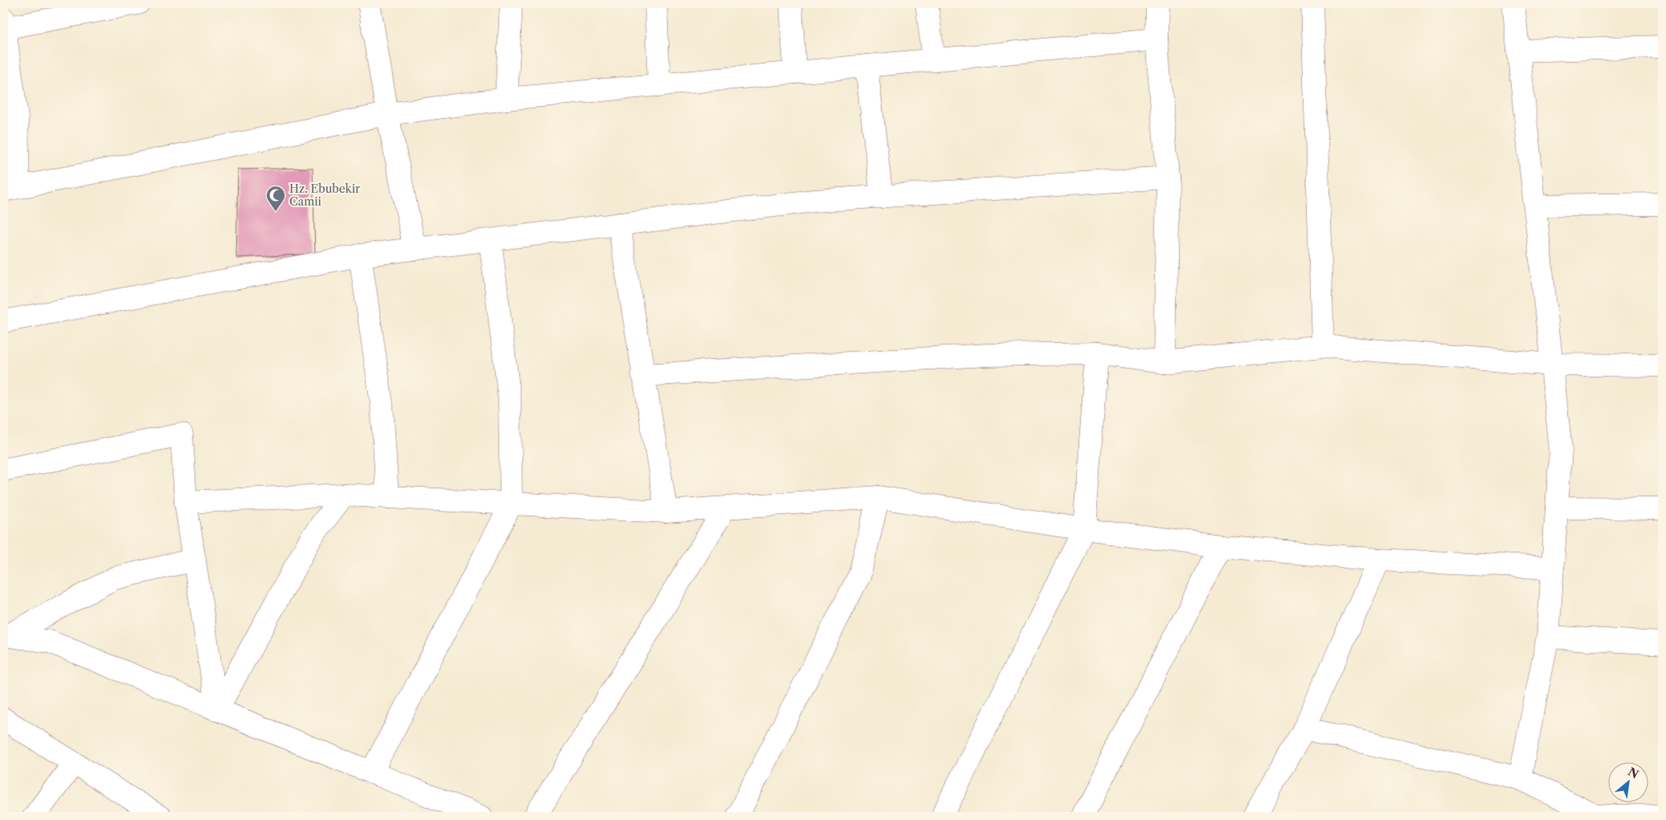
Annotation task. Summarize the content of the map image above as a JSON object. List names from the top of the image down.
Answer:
{
  "places": {
    "mosque": ["Hz. Ebubekir Camii"]
  },
  "north": "top right"
}
